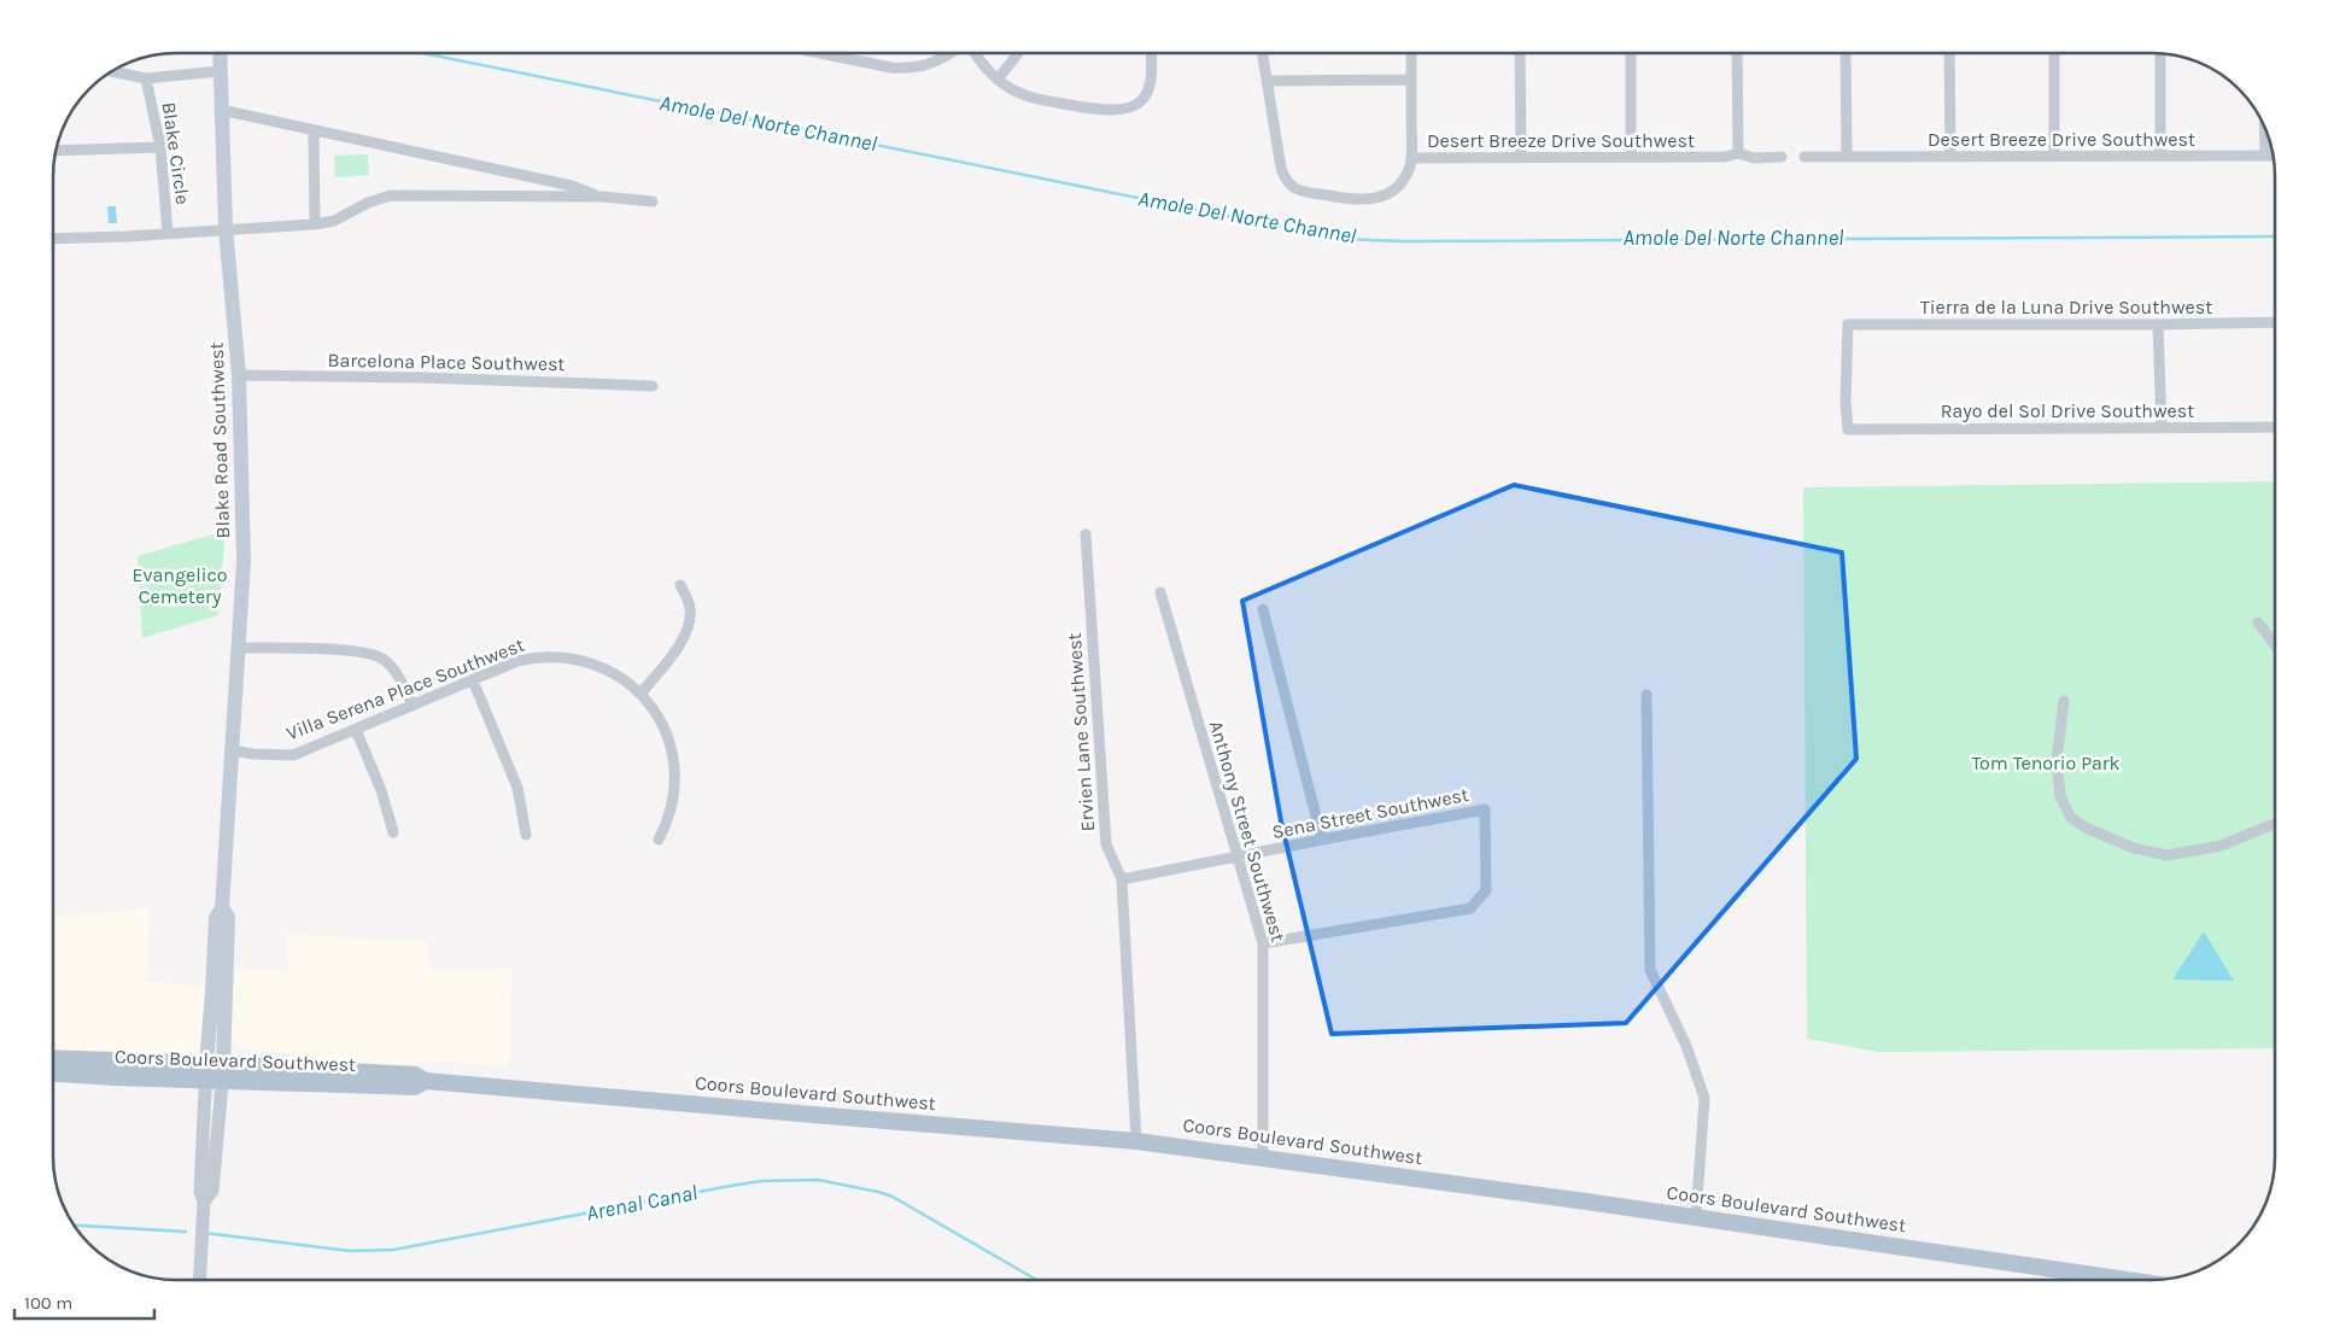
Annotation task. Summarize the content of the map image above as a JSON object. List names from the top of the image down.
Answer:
{
  "streets": {
    "main road": ["Blake Road Southwest", "Coors Boulevard Southwest"],
    "street": [
      "Desert Breeze Drive Southwest",
      "Blake Circle",
      "Tierra de la Luna Drive Southwest",
      "Barcelona Place Southwest",
      "Rayo del Sol Drive Southwest",
      "Villa Serena Place Southwest",
      "Ervien Lane Southwest",
      "Sena Street Southwest",
      "Anthony Street Southwest"
    ]
  },
  "crossings": [
    ["Blake Circle", "Blake Road Southwest"],
    ["Tierra de la Luna Drive Southwest", "Rayo del Sol Drive Southwest"],
    ["Barcelona Place Southwest", "Blake Road Southwest"],
    ["Blake Road Southwest", "Villa Serena Place Southwest"],
    ["Blake Road Southwest", "Coors Boulevard Southwest"],
    ["Ervien Lane Southwest", "Sena Street Southwest"],
    ["Ervien Lane Southwest", "Coors Boulevard Southwest"],
    ["Sena Street Southwest", "Anthony Street Southwest"],
    ["Anthony Street Southwest", "Coors Boulevard Southwest"]
  ],
  "water": ["Amole Del Norte Channel", "Arenal Canal"],
  "parks": ["Evangelico Cemetery", "Tom Tenorio Park"],
  "scale_bar": "100 m"
}
